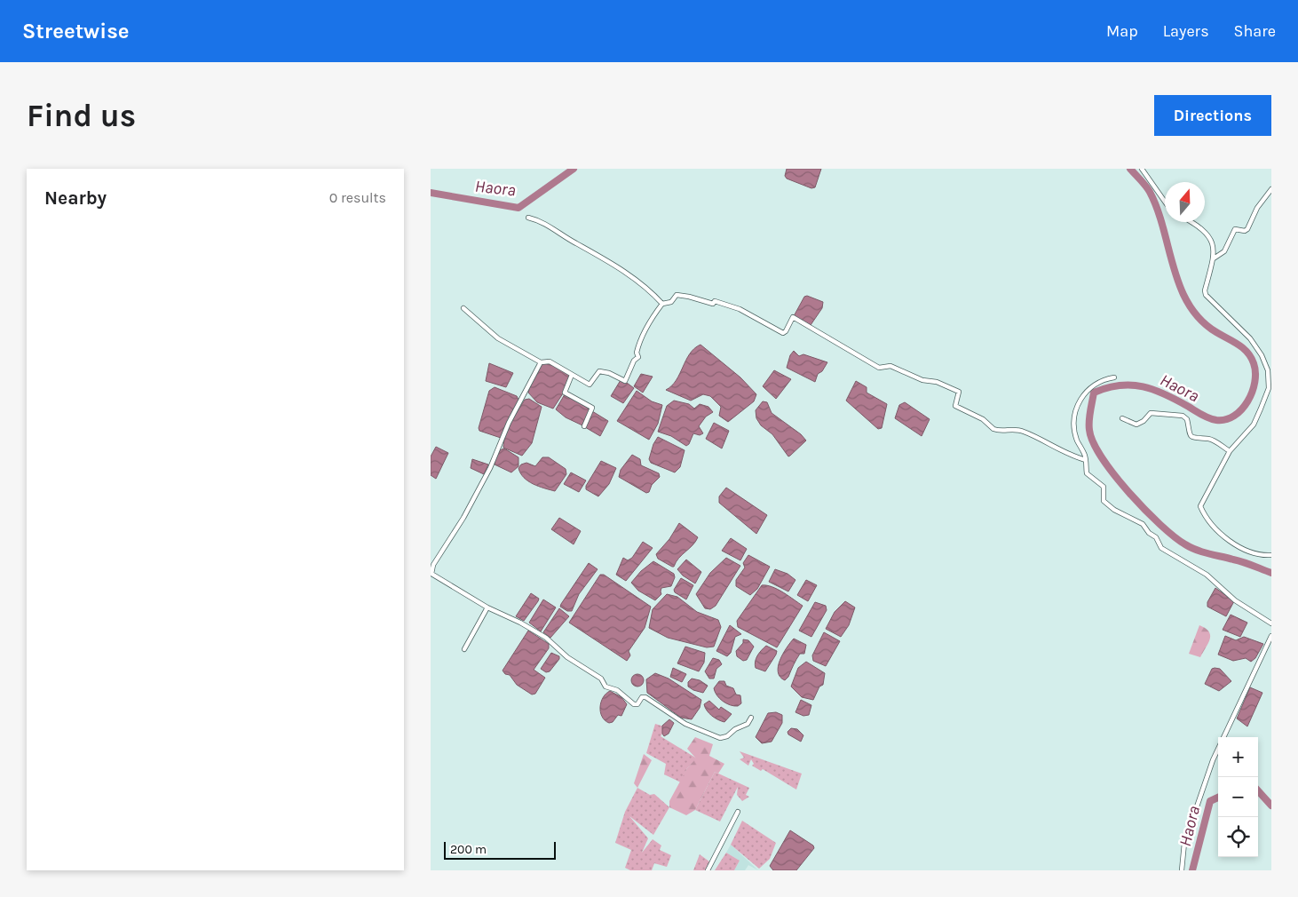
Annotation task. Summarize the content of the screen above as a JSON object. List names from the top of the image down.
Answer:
{
  "water": ["Haora"],
  "scale_bar": "200 m",
  "north": "top",
  "page": {
    "header": "Streetwise",
    "nav": ["Map", "Layers", "Share"],
    "buttons": "Directions",
    "title": "Find us",
    "heading": ["Nearby", "0 results"],
    "map_buttons": ["+", "−"],
    "scale": "200 m"
  }
}
